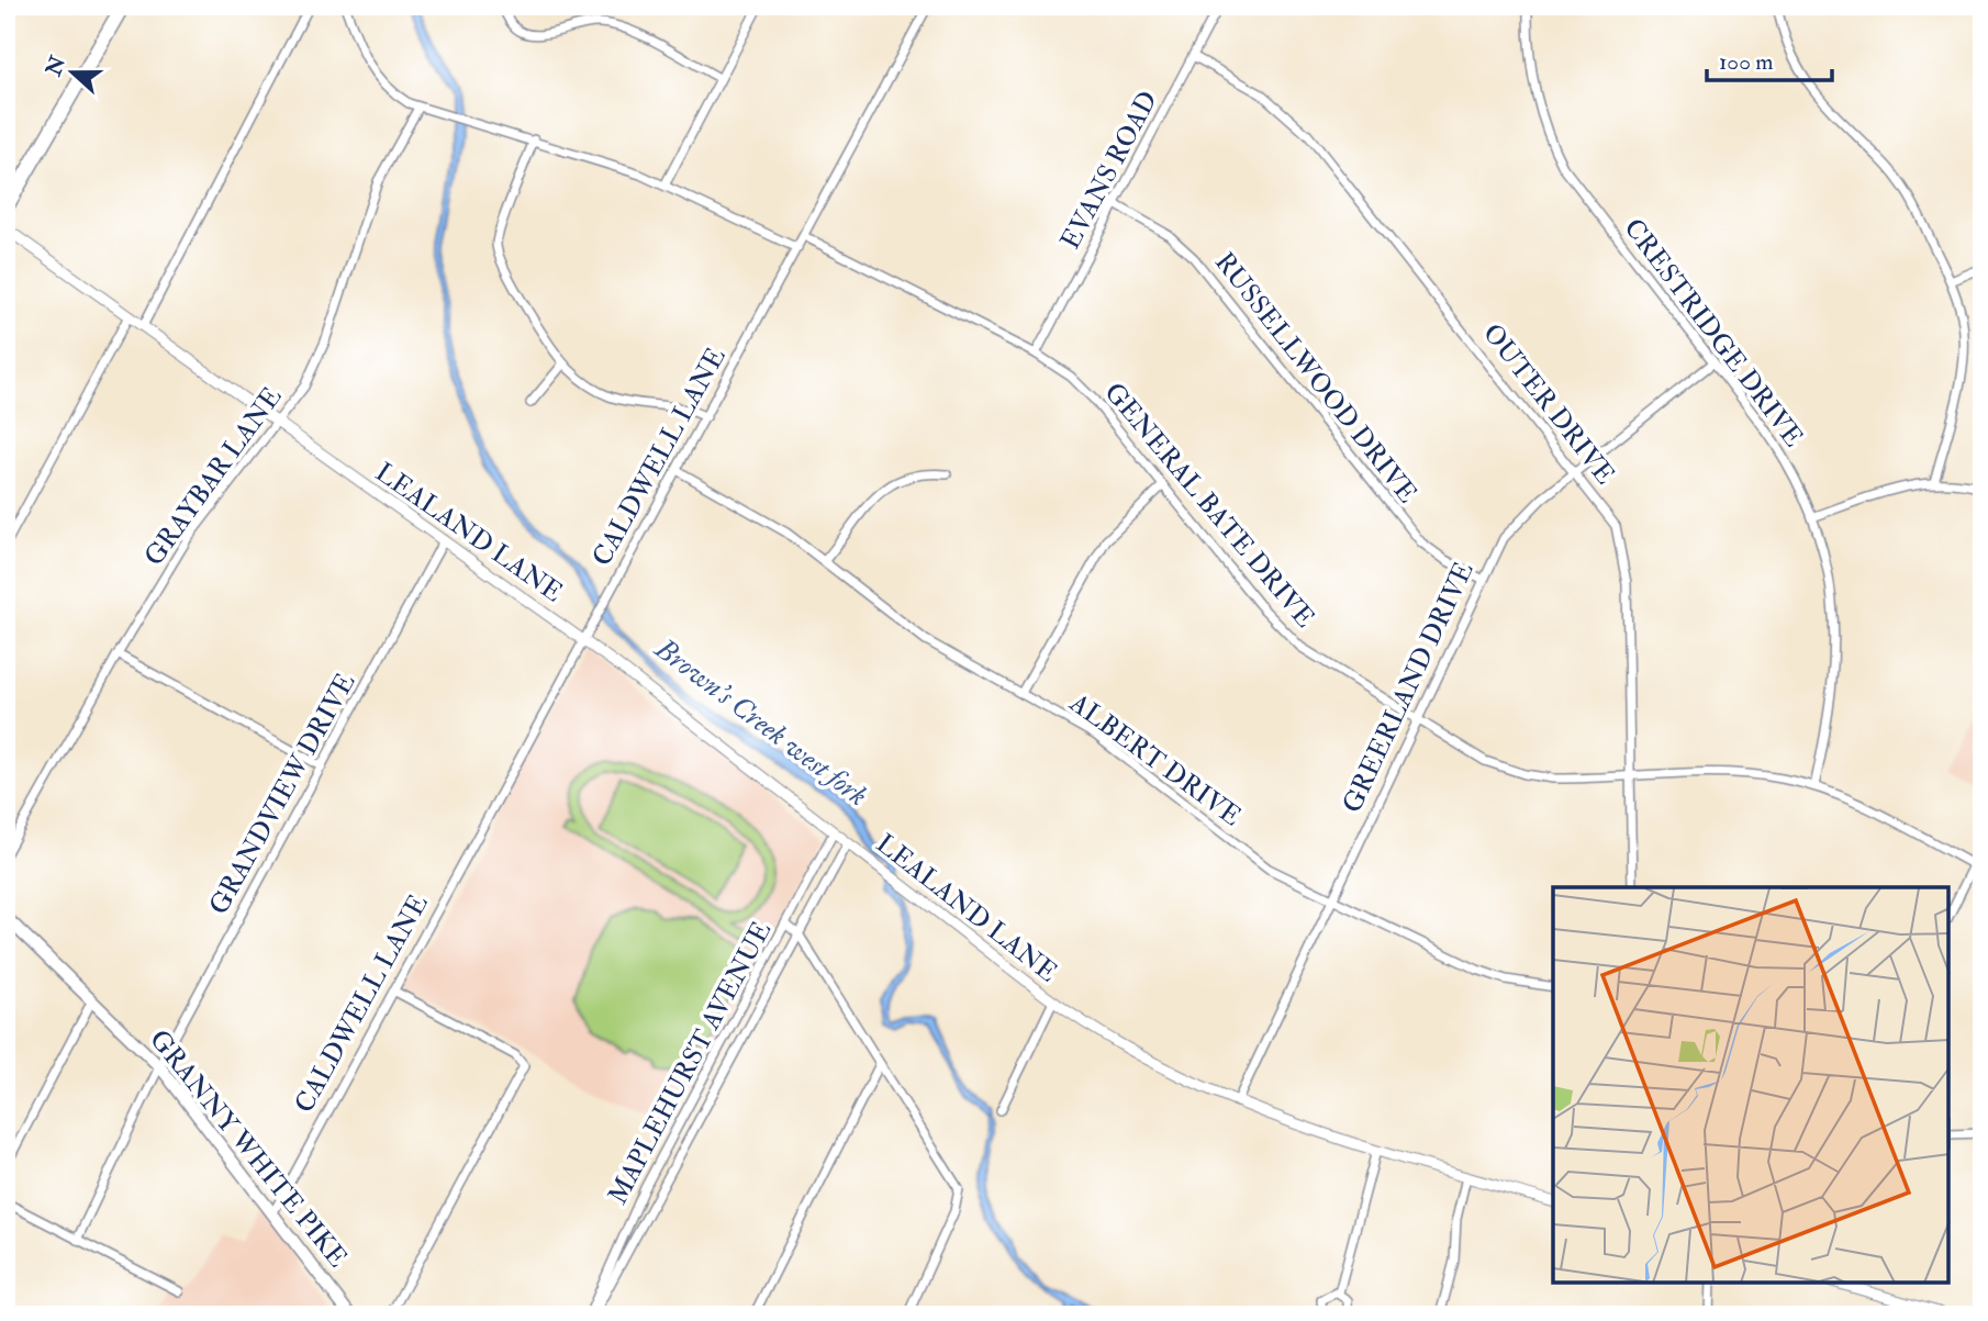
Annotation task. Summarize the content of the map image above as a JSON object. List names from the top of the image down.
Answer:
{
  "streets": {
    "main road": ["GRANNY WHITE PIKE"],
    "street": [
      "EVANS ROAD",
      "CRESTRIDGE DRIVE",
      "RUSSELLWOOD DRIVE",
      "OUTER DRIVE",
      "CALDWELL LANE",
      "GRAYBAR LANE",
      "GENERAL BATE DRIVE",
      "LEALAND LANE",
      "GREERLAND DRIVE",
      "ALBERT DRIVE",
      "GRANDVIEW DRIVE",
      "MAPLEHURST AVENUE"
    ]
  },
  "crossings": [
    ["EVANS ROAD", "RUSSELLWOOD DRIVE"],
    ["EVANS ROAD", "OUTER DRIVE"],
    ["EVANS ROAD", "GENERAL BATE DRIVE"],
    ["CRESTRIDGE DRIVE", "GENERAL BATE DRIVE"],
    ["CRESTRIDGE DRIVE", "GREERLAND DRIVE"],
    ["RUSSELLWOOD DRIVE", "GREERLAND DRIVE"],
    ["OUTER DRIVE", "GENERAL BATE DRIVE"],
    ["OUTER DRIVE", "GREERLAND DRIVE"],
    ["CALDWELL LANE", "GENERAL BATE DRIVE"],
    ["CALDWELL LANE", "LEALAND LANE"],
    ["CALDWELL LANE", "ALBERT DRIVE"],
    ["CALDWELL LANE", "GRANNY WHITE PIKE"],
    ["GRAYBAR LANE", "LEALAND LANE"],
    ["GENERAL BATE DRIVE", "GREERLAND DRIVE"],
    ["LEALAND LANE", "GREERLAND DRIVE"],
    ["LEALAND LANE", "GRANDVIEW DRIVE"],
    ["LEALAND LANE", "MAPLEHURST AVENUE"],
    ["GREERLAND DRIVE", "ALBERT DRIVE"],
    ["GRANDVIEW DRIVE", "GRANNY WHITE PIKE"]
  ],
  "water": ["Brown's Creek west fork"],
  "scale_bar": "100 m",
  "north": "left"
}
